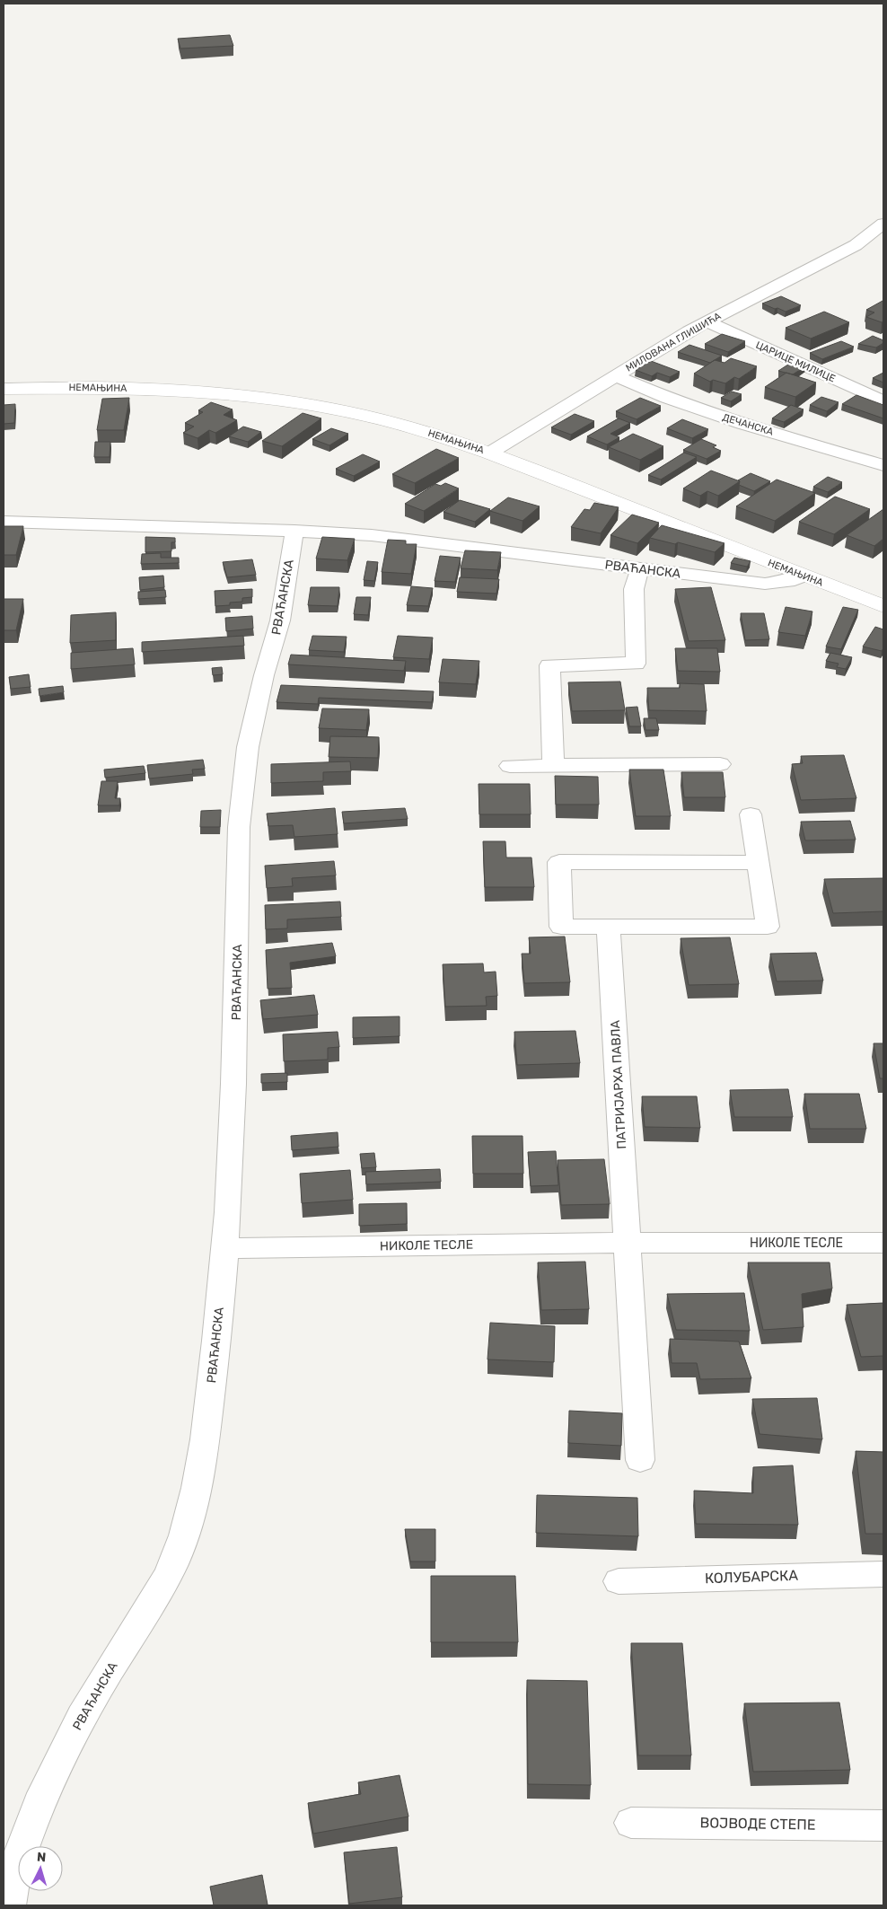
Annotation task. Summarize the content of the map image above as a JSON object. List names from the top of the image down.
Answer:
{
  "streets": {
    "street": [
      "МИЛОВАНА ГЛИШИЋА",
      "ЦАРИЦЕ МИЛИЦЕ",
      "НЕМАЊИНА",
      "ДЕЧАНСКА",
      "РВАЋАНСКА",
      "ПАТРИЈАРХА ПАВЛА",
      "НИКОЛЕ ТЕСЛЕ",
      "КОЛУБАРСКА",
      "ВОЈВОДЕ СТЕПЕ"
    ]
  },
  "crossings": [
    ["МИЛОВАНА ГЛИШИЋА", "ЦАРИЦЕ МИЛИЦЕ"],
    ["МИЛОВАНА ГЛИШИЋА", "НЕМАЊИНА"],
    ["МИЛОВАНА ГЛИШИЋА", "ДЕЧАНСКА"],
    ["НЕМАЊИНА", "РВАЋАНСКА"],
    ["РВАЋАНСКА", "НИКОЛЕ ТЕСЛЕ"],
    ["ПАТРИЈАРХА ПАВЛА", "НИКОЛЕ ТЕСЛЕ"]
  ],
  "north": "top"
}
